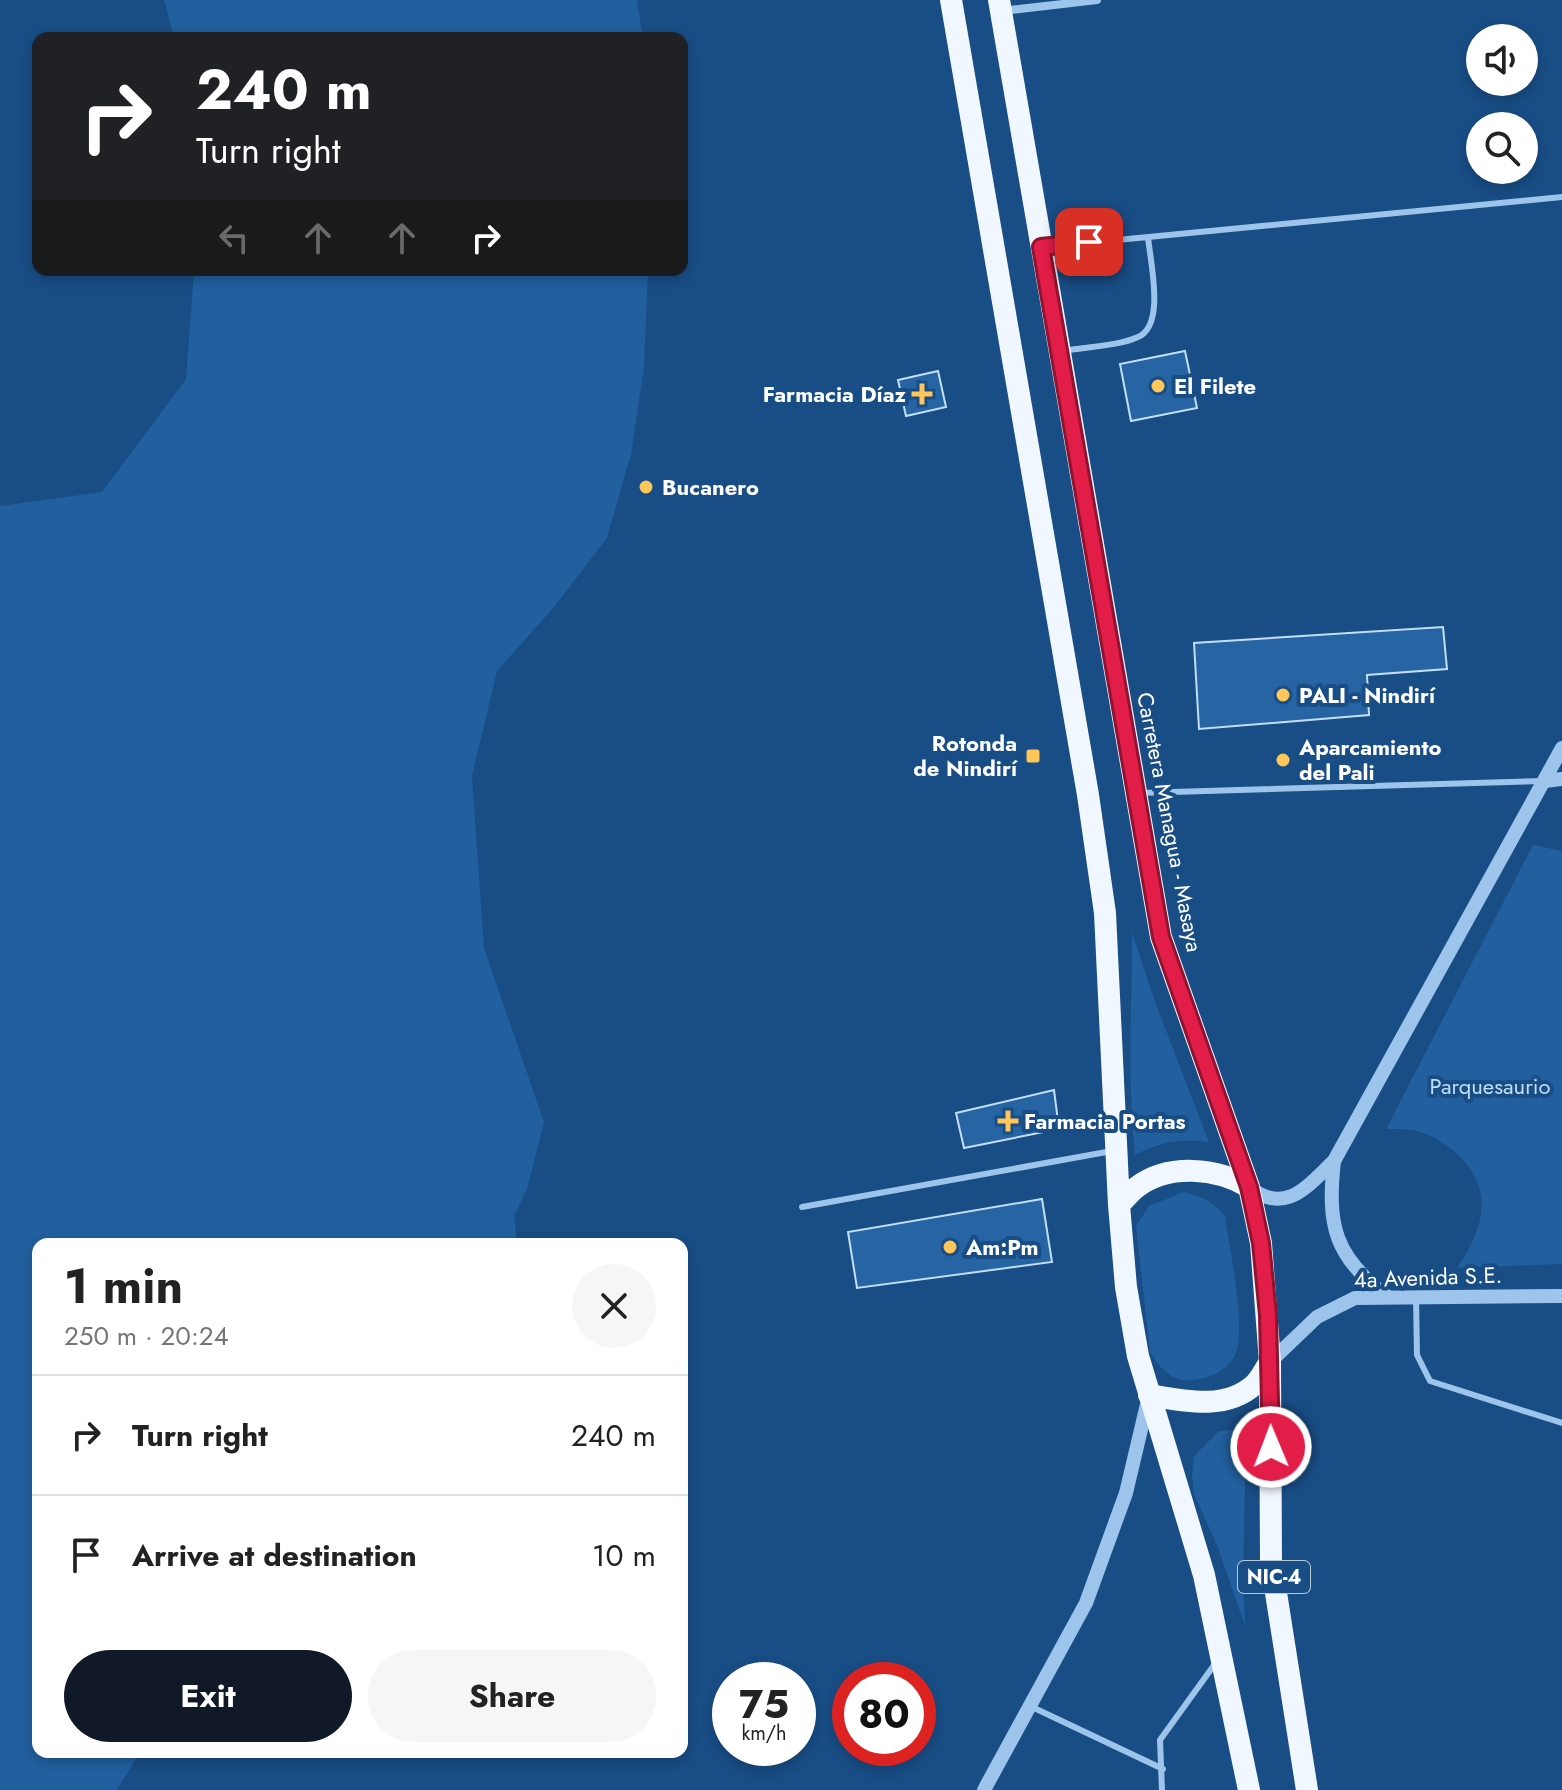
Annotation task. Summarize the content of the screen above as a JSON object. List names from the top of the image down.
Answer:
{
  "streets": {
    "highway": ["Carretera Managua - Masaya", "NIC-4"],
    "street": ["4a Avenida S.E."]
  },
  "crossings": [
    ["Carretera Managua - Masaya", "4a Avenida S.E."]
  ],
  "parks": ["Parquesaurio"],
  "places": {
    "other": [
      "El Filete",
      "Bucanero",
      "PALI - Nindirí",
      "Aparcamiento del Pali",
      "Am:Pm"
    ],
    "health": ["Farmacia Díaz", "Farmacia Portas"],
    "transit": ["Rotonda de Nindirí"]
  },
  "page": {
    "turn": ["240 m", "Turn right"],
    "heading": ["1 min", "250 m · 20:24"],
    "list": [
      {
        "name": "Turn right",
        "value": "240 m"
      },
      {
        "name": "Arrive at destination",
        "value": "10 m"
      }
    ],
    "buttons": ["Exit", "Share"],
    "speed": "75 km/h",
    "limit": "80"
  }
}
